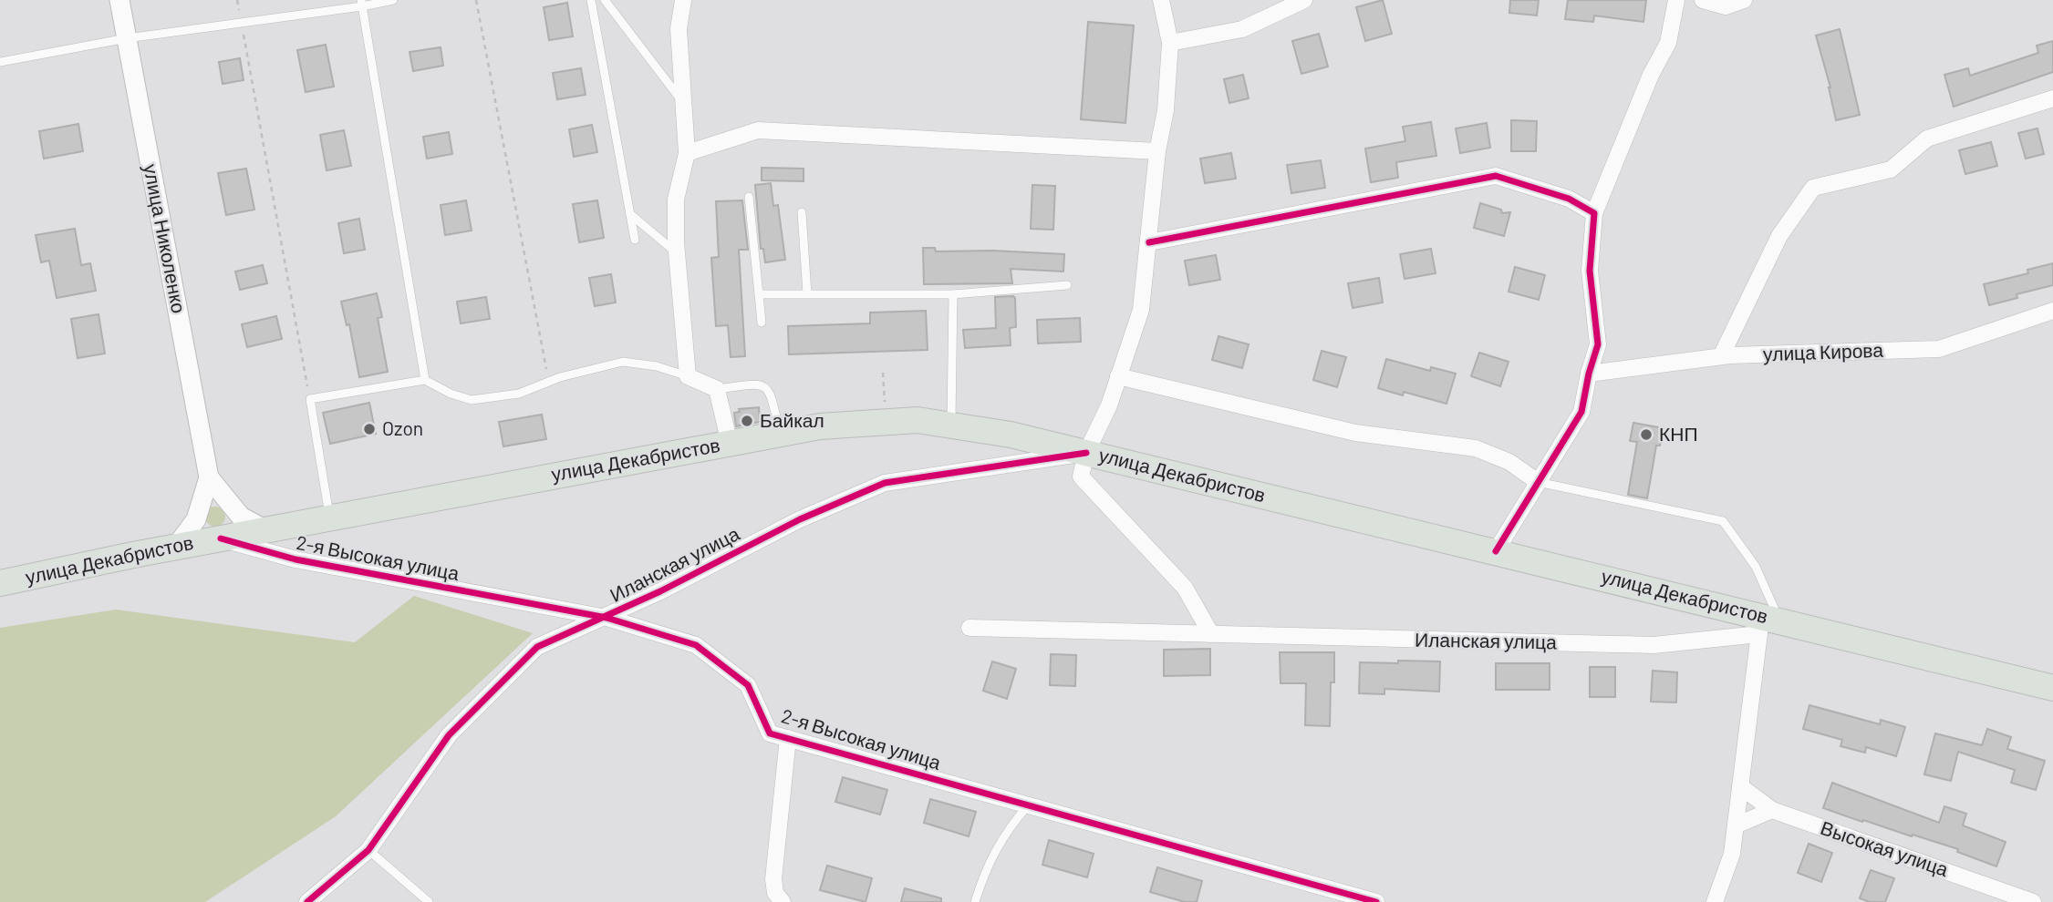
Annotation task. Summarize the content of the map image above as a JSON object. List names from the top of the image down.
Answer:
{
  "streets": {
    "main road": ["улица Декабристов"],
    "street": [
      "улица Николенко",
      "улица Кирова",
      "2-я Высокая улица",
      "Иланская улица",
      "Высокая улица"
    ]
  },
  "crossings": [
    ["улица Декабристов", "2-я Высокая улица"],
    ["улица Декабристов", "Иланская улица"],
    ["2-я Высокая улица", "Иланская улица"]
  ],
  "places": ["Байкал", "Ozon", "КНП"]
}
